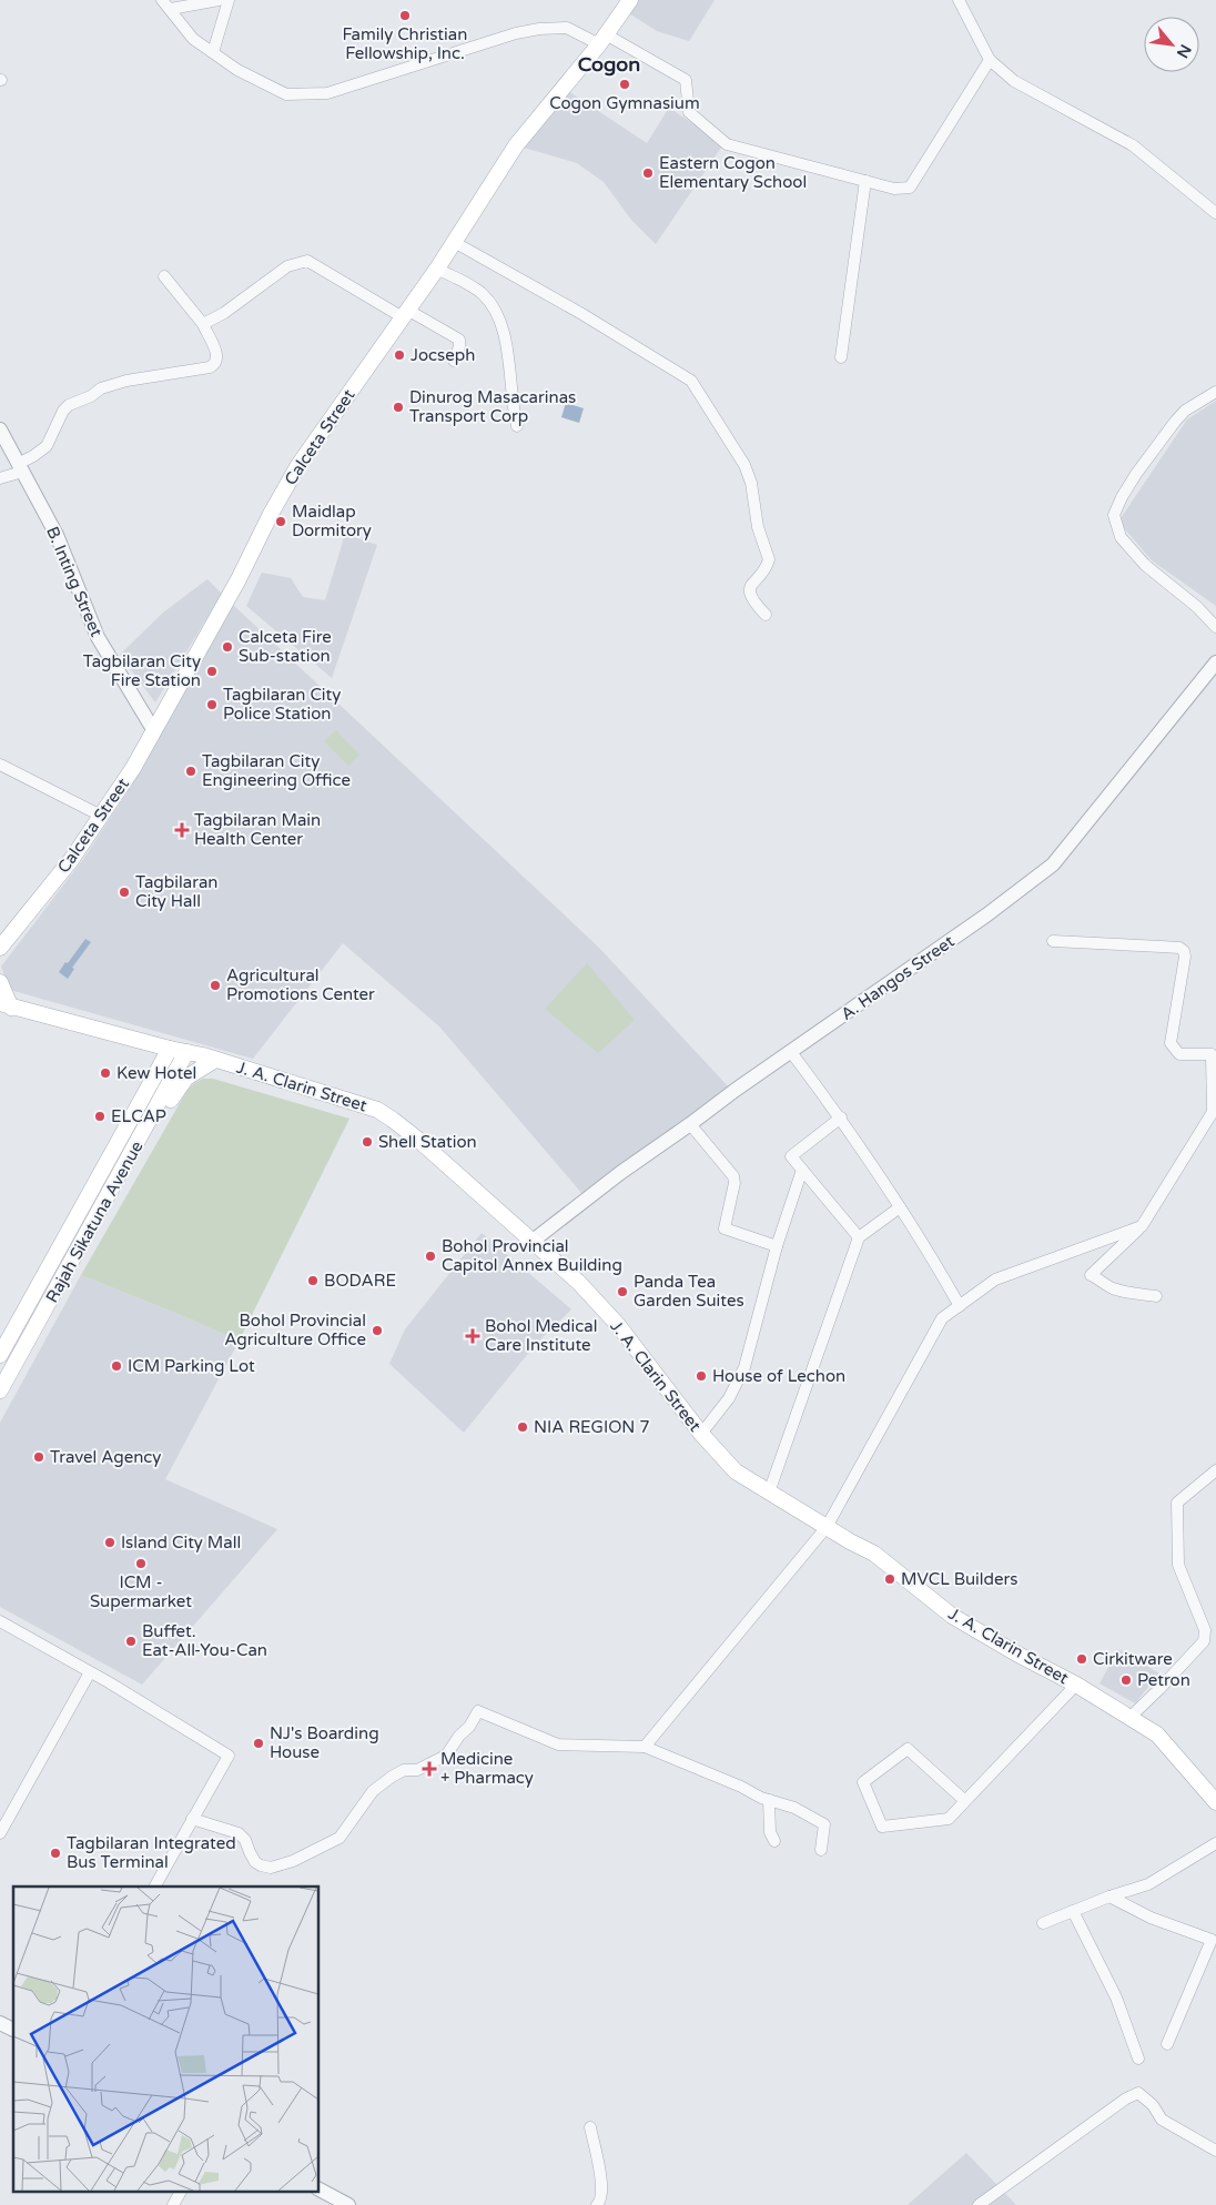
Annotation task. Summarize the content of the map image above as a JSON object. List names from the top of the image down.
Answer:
{
  "streets": {
    "main road": ["Calceta Street", "J. A. Clarin Street", "Rajah Sikatuna Avenue"],
    "street": ["B. Inting Street", "A. Hangos Street"]
  },
  "crossings": [
    ["Calceta Street", "B. Inting Street"],
    ["A. Hangos Street", "J. A. Clarin Street"],
    ["J. A. Clarin Street", "Rajah Sikatuna Avenue"]
  ],
  "districts": ["Cogon"],
  "places": {
    "other": [
      "Family Christian Fellowship, Inc.",
      "Cogon Gymnasium",
      "Eastern Cogon Elementary School",
      "Jocseph",
      "Dinurog Masacarinas Transport Corp",
      "Maidlap Dormitory",
      "Calceta Fire Sub-station",
      "Tagbilaran City Fire Station",
      "Tagbilaran City Police Station",
      "Tagbilaran City Engineering Office",
      "Tagbilaran City Hall",
      "Agricultural Promotions Center",
      "Kew Hotel",
      "ELCAP",
      "Shell Station",
      "Bohol Provincial Capitol Annex Building",
      "BODARE",
      "Panda Tea Garden Suites",
      "Bohol Provincial Agriculture Office",
      "ICM Parking Lot",
      "House of Lechon",
      "NIA REGION 7",
      "Travel Agency",
      "Island City Mall",
      "ICM - Supermarket",
      "MVCL Builders",
      "Buffet. Eat-All-You-Can",
      "Cirkitware",
      "Petron",
      "NJ's Boarding House",
      "Tagbilaran Integrated Bus Terminal"
    ],
    "health": ["Tagbilaran Main Health Center", "Bohol Medical Care Institute", "Medicine + Pharmacy"]
  },
  "north": "bottom right"
}
